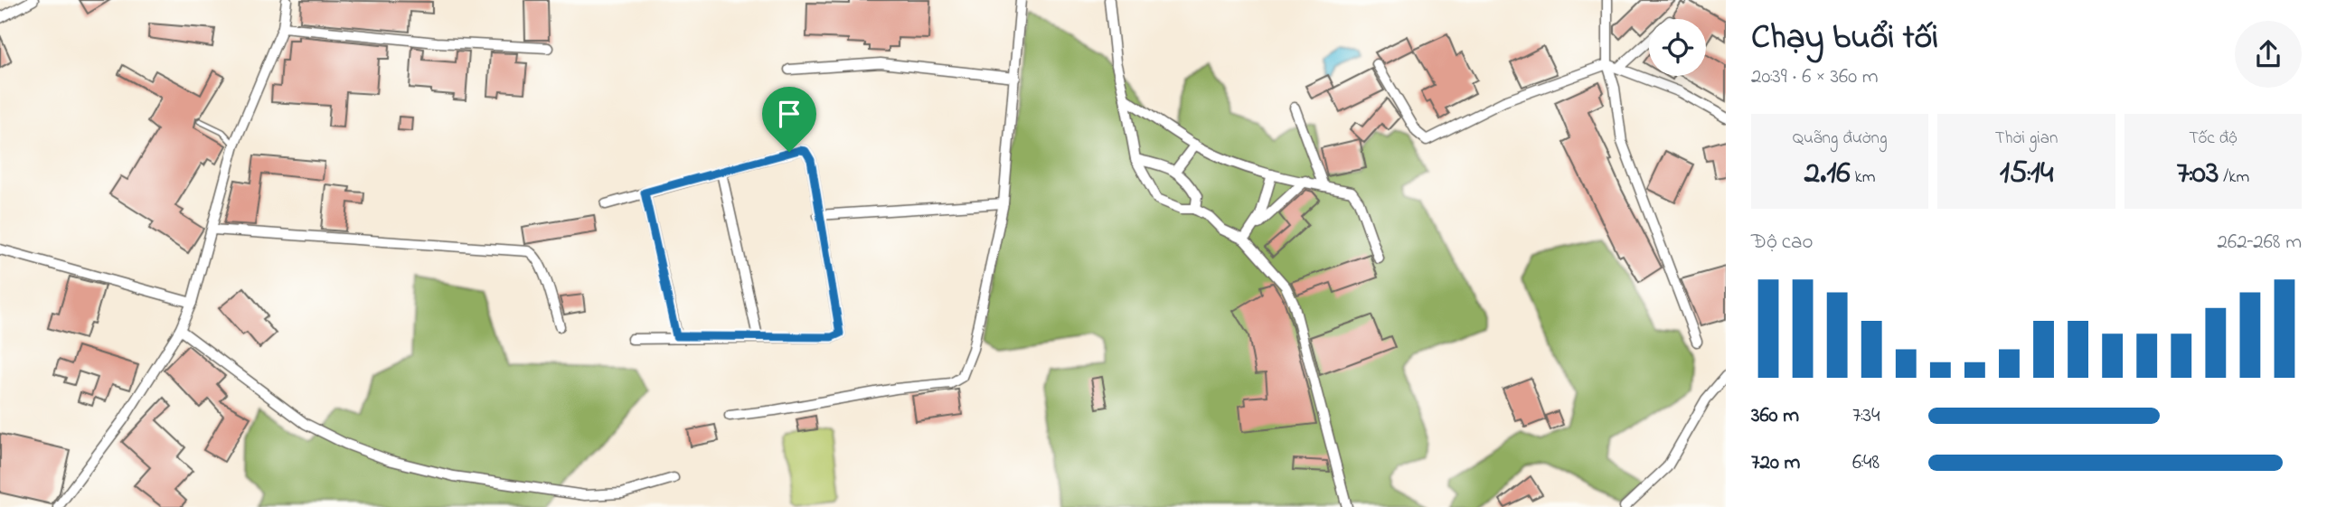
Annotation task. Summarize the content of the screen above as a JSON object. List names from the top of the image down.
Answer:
{
  "page": {
    "heading": ["Chạy buổi tối", "20:39 · 6 × 360 m"],
    "stats": [
      ["Quãng đường", "2.16 km"],
      ["Thời gian", "15:14"],
      ["Tốc độ", "7:03 /km"]
    ],
    "chart": ["Độ cao", "262–268 m"],
    "list": [
      {
        "name": "360 m",
        "note": "7:34"
      },
      {
        "name": "720 m",
        "note": "6:48"
      }
    ]
  }
}
